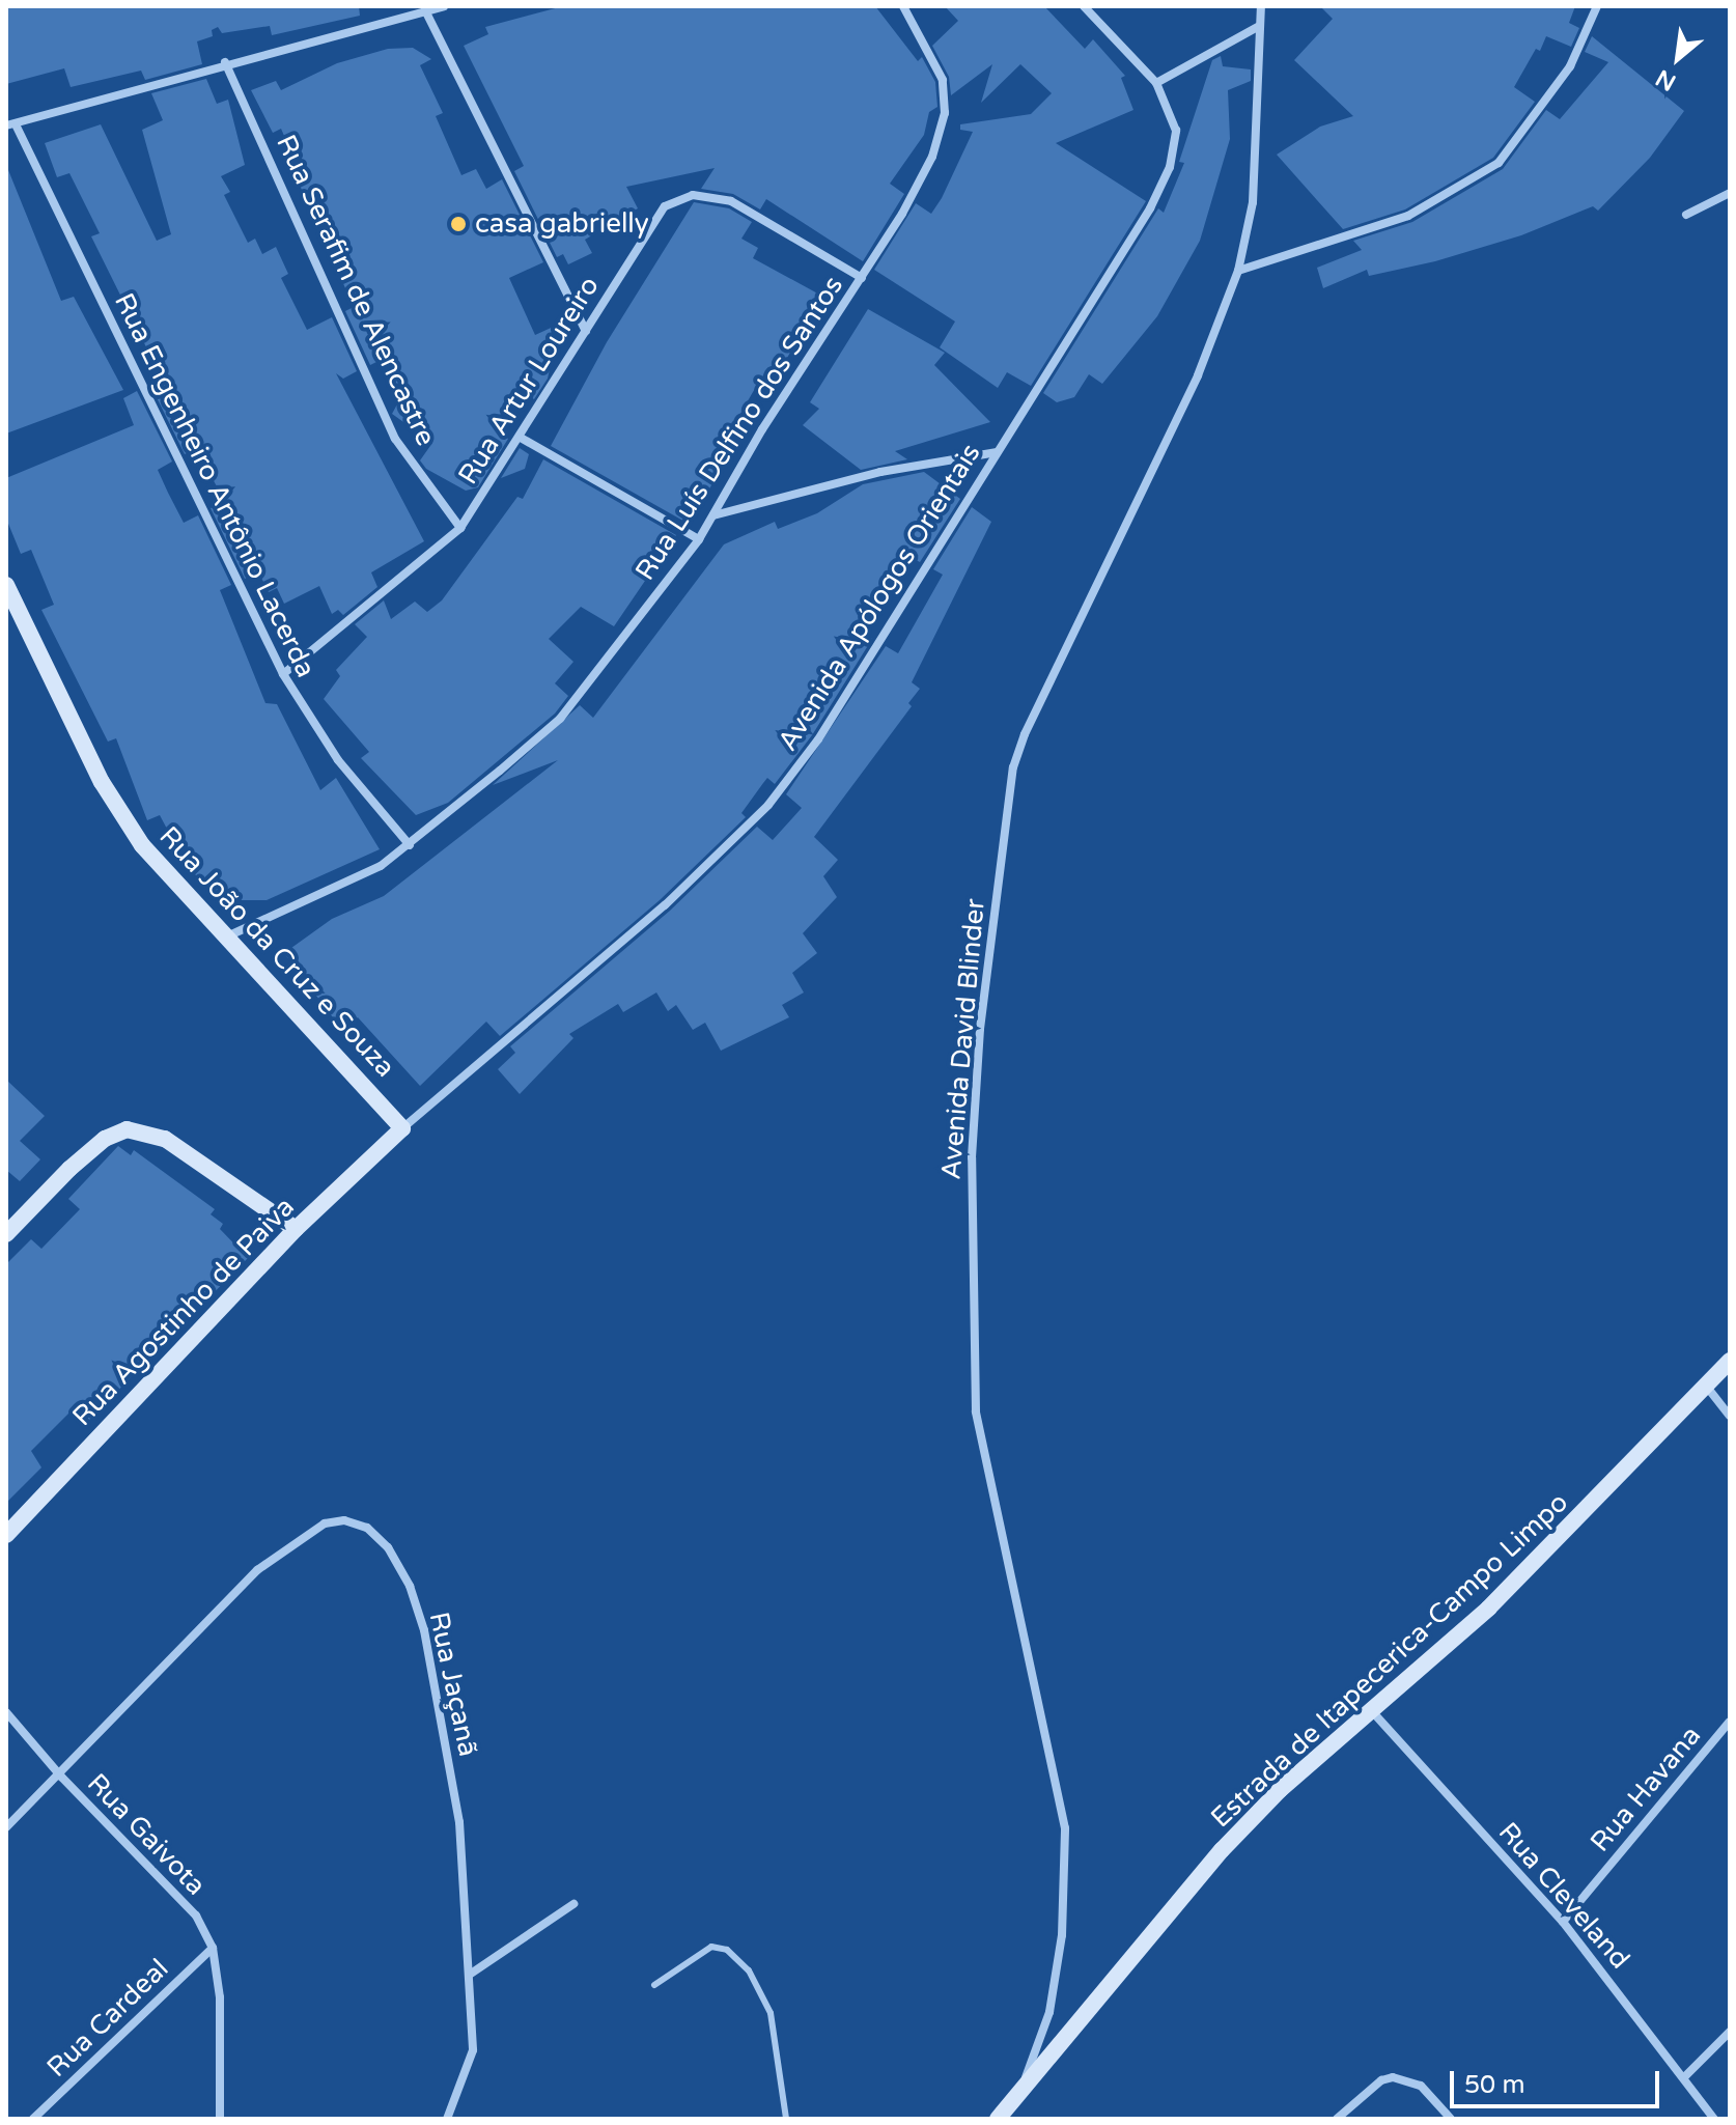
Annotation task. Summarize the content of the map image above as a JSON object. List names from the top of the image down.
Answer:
{
  "streets": {
    "main road": ["Rua João da Cruz e Souza", "Rua Agostinho de Paiva", "Estrada de Itapecerica-Campo Limpo"],
    "street": [
      "Rua Serafim de Alencastre",
      "Rua Artur Loureiro",
      "Rua Luís Delfino dos Santos",
      "Rua Engenheiro Antônio Lacerda",
      "Avenida Apólogos Orientais",
      "Avenida David Blinder",
      "Rua Jaçanã",
      "Rua Havana",
      "Rua Gaivota",
      "Rua Cleveland",
      "Rua Cardeal"
    ]
  },
  "crossings": [
    ["Rua Serafim de Alencastre", "Rua Artur Loureiro"],
    ["Rua Artur Loureiro", "Rua Luís Delfino dos Santos"],
    ["Rua Artur Loureiro", "Rua Engenheiro Antônio Lacerda"],
    ["Rua Luís Delfino dos Santos", "Rua Engenheiro Antônio Lacerda"],
    ["Rua Luís Delfino dos Santos", "Rua João da Cruz e Souza"],
    ["Avenida Apólogos Orientais", "Rua João da Cruz e Souza"],
    ["Avenida Apólogos Orientais", "Rua Agostinho de Paiva"],
    ["Rua João da Cruz e Souza", "Rua Agostinho de Paiva"],
    ["Avenida David Blinder", "Estrada de Itapecerica-Campo Limpo"],
    ["Estrada de Itapecerica-Campo Limpo", "Rua Cleveland"],
    ["Rua Jaçanã", "Rua Gaivota"],
    ["Rua Havana", "Rua Cleveland"],
    ["Rua Gaivota", "Rua Cardeal"]
  ],
  "places": ["casa gabrielly"],
  "scale_bar": "50 m",
  "north": "bottom left"
}
